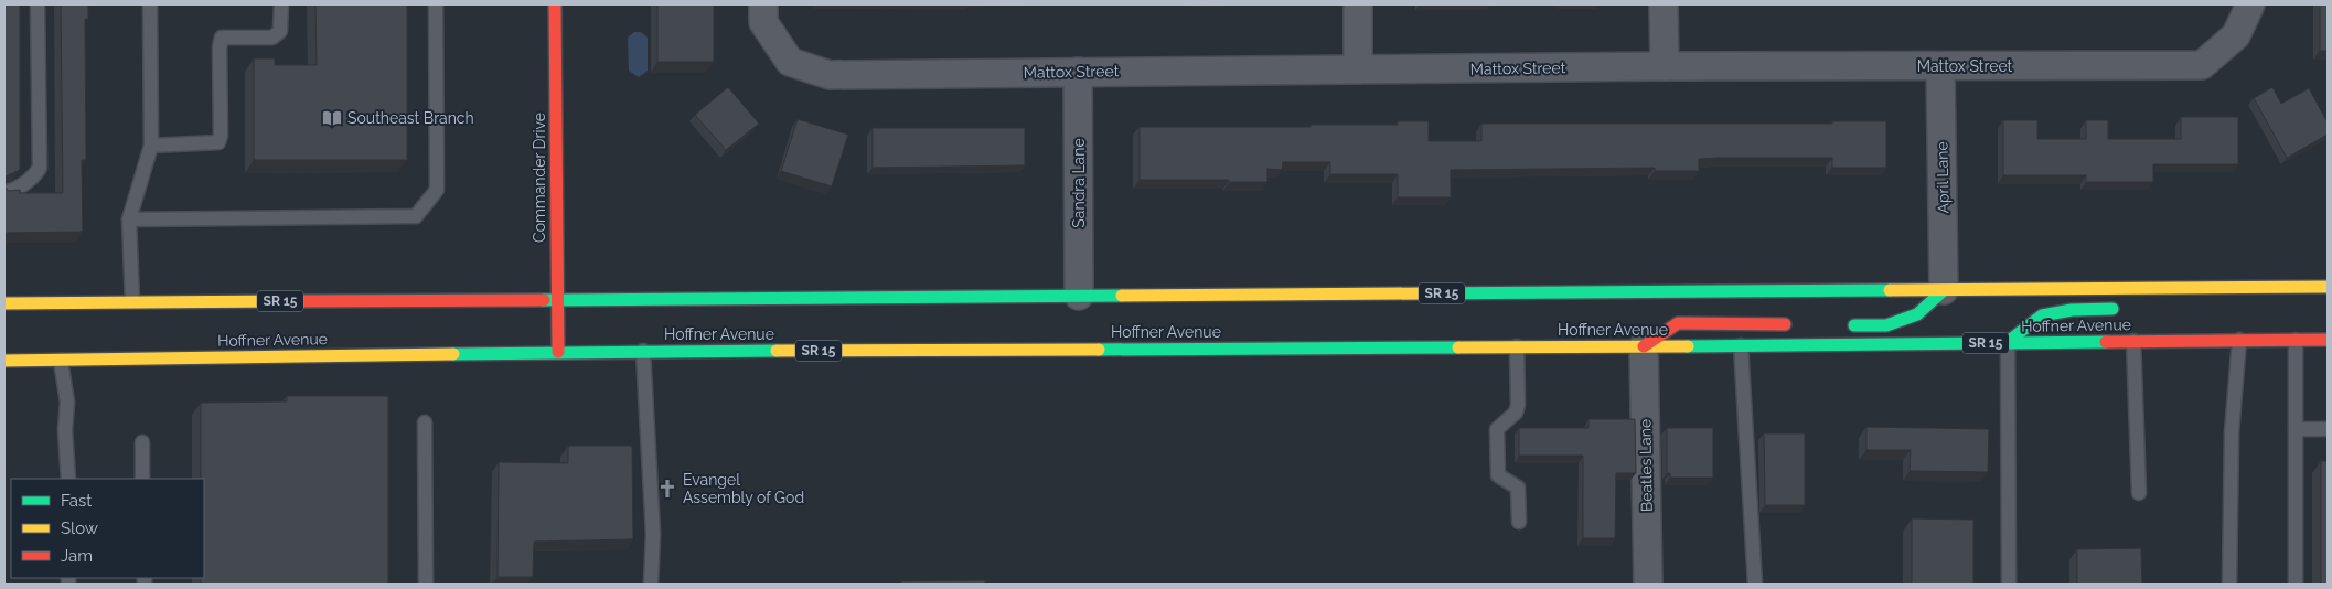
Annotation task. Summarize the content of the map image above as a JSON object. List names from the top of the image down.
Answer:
{
  "streets": {
    "main road": ["Commander Drive", "SR 15", "Hoffner Avenue"],
    "street": [
      "Mattox Street",
      "April Lane",
      "Sandra Lane",
      "Beatles Lane"
    ]
  },
  "crossings": [
    ["Mattox Street", "April Lane"],
    ["Mattox Street", "Sandra Lane"],
    ["Commander Drive", "SR 15"],
    ["Commander Drive", "Hoffner Avenue"],
    ["April Lane", "SR 15"],
    ["Sandra Lane", "SR 15"],
    ["Hoffner Avenue", "Beatles Lane"]
  ],
  "places": {
    "library": ["Southeast Branch"],
    "church": ["Evangel Assembly of God"]
  },
  "legend": ["Fast", "Slow", "Jam"]
}
